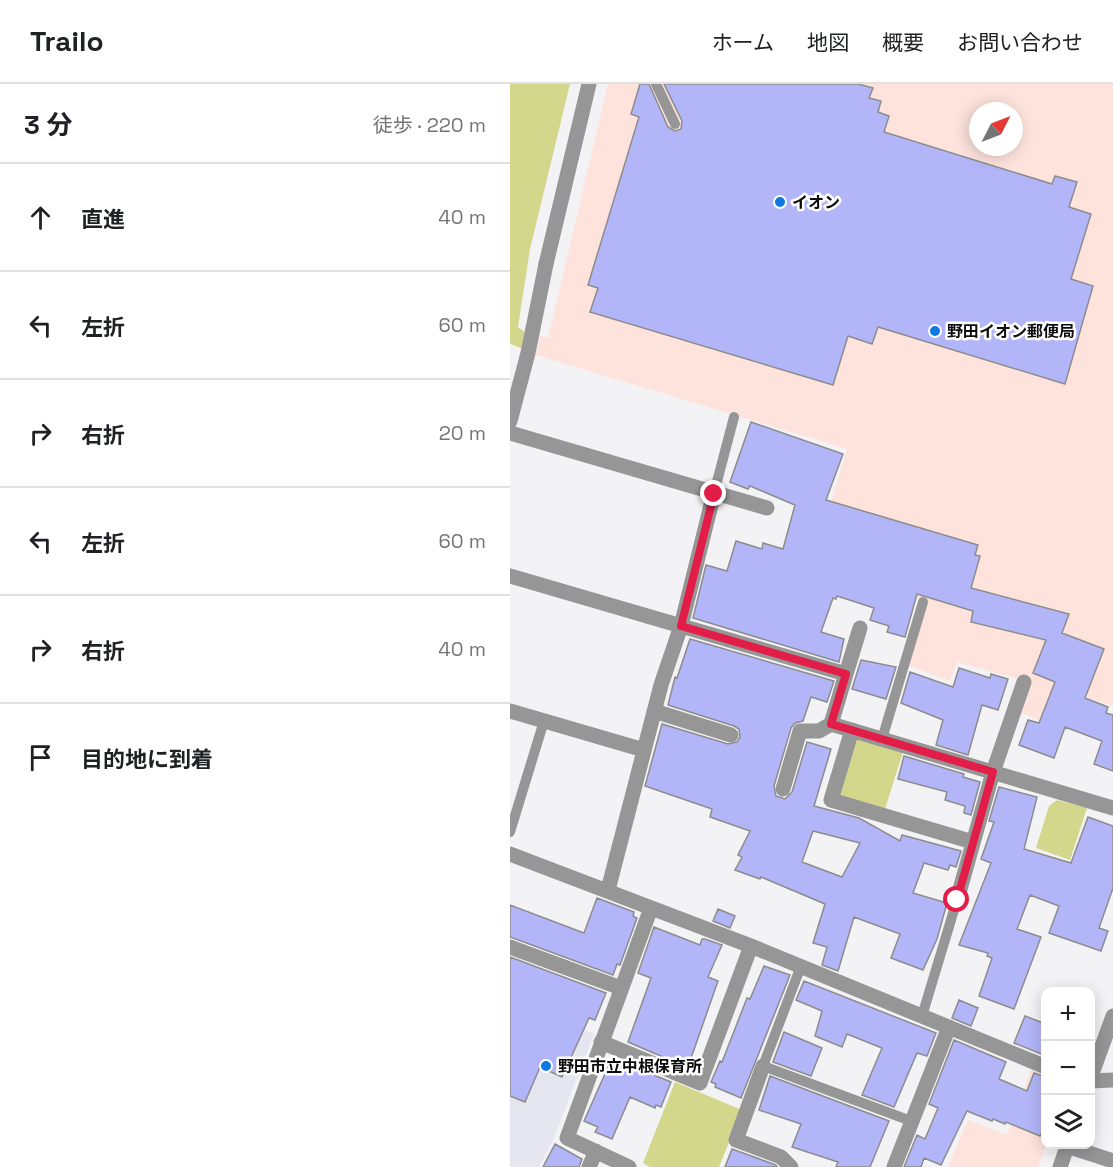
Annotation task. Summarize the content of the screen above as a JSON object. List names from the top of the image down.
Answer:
{
  "places": ["イオン", "野田イオン郵便局", "野田市立中根保育所"],
  "north": "top right",
  "page": {
    "header": "Trailo",
    "nav": [
      "ホーム",
      "地図",
      "概要",
      "お問い合わせ"
    ],
    "heading": ["3 分", "徒歩 · 220 m"],
    "list": [
      ["直進", "40 m"],
      ["左折", "60 m"],
      ["右折", "20 m"],
      ["左折", "60 m"],
      ["右折", "40 m"],
      "目的地に到着"
    ],
    "map_buttons": ["+", "−"]
  }
}
